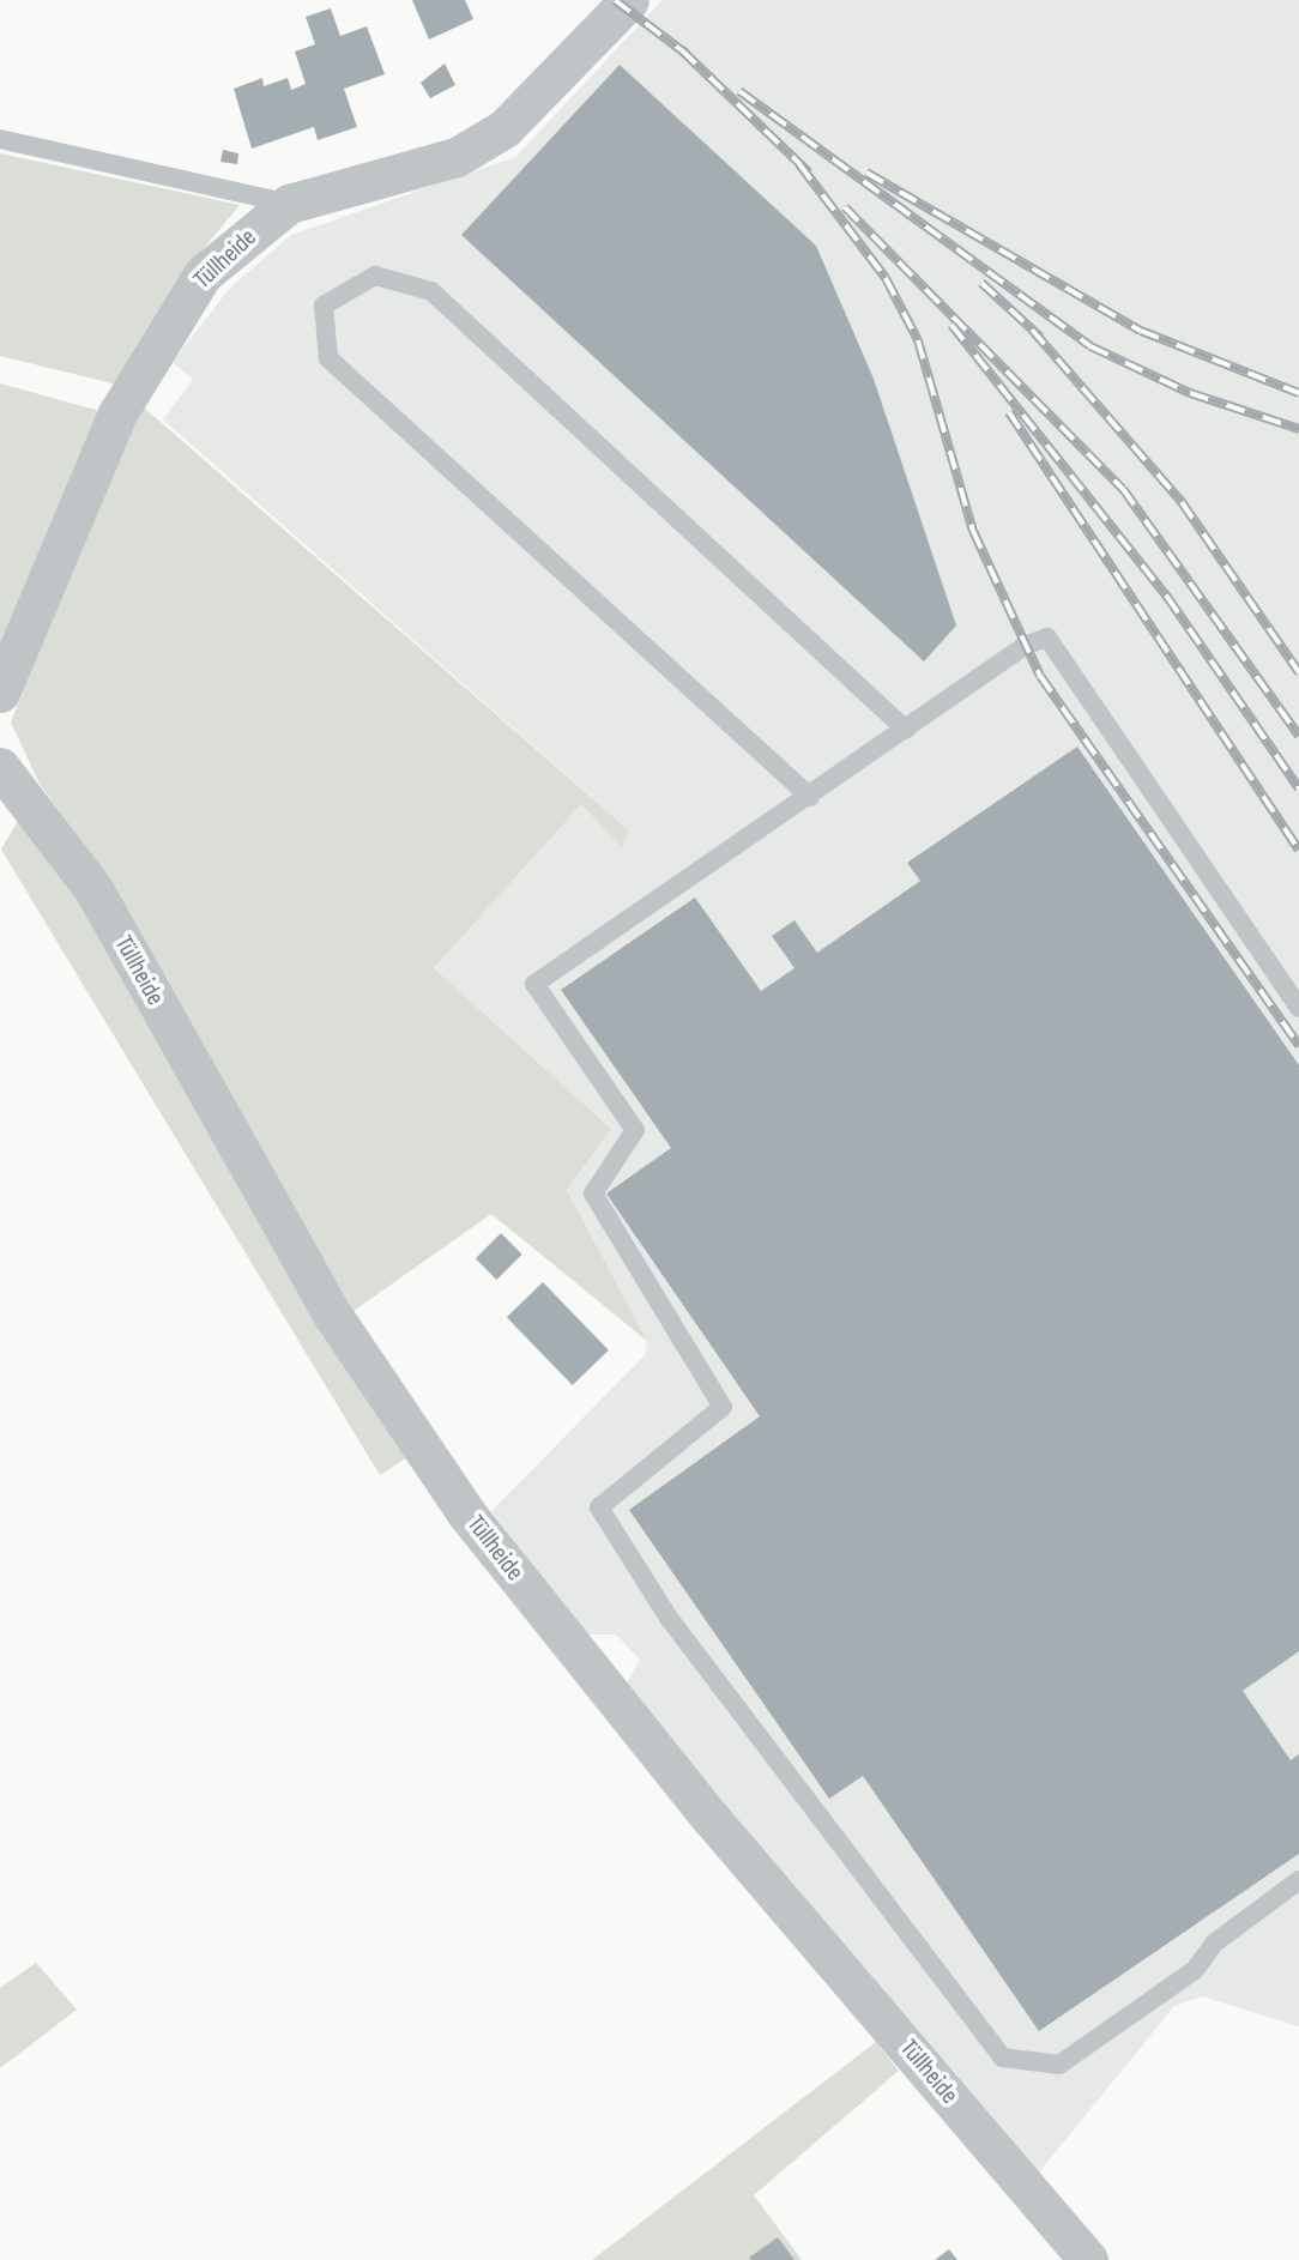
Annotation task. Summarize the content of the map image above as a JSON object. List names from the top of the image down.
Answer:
{
  "streets": {
    "street": ["Tüllheide"]
  }
}
